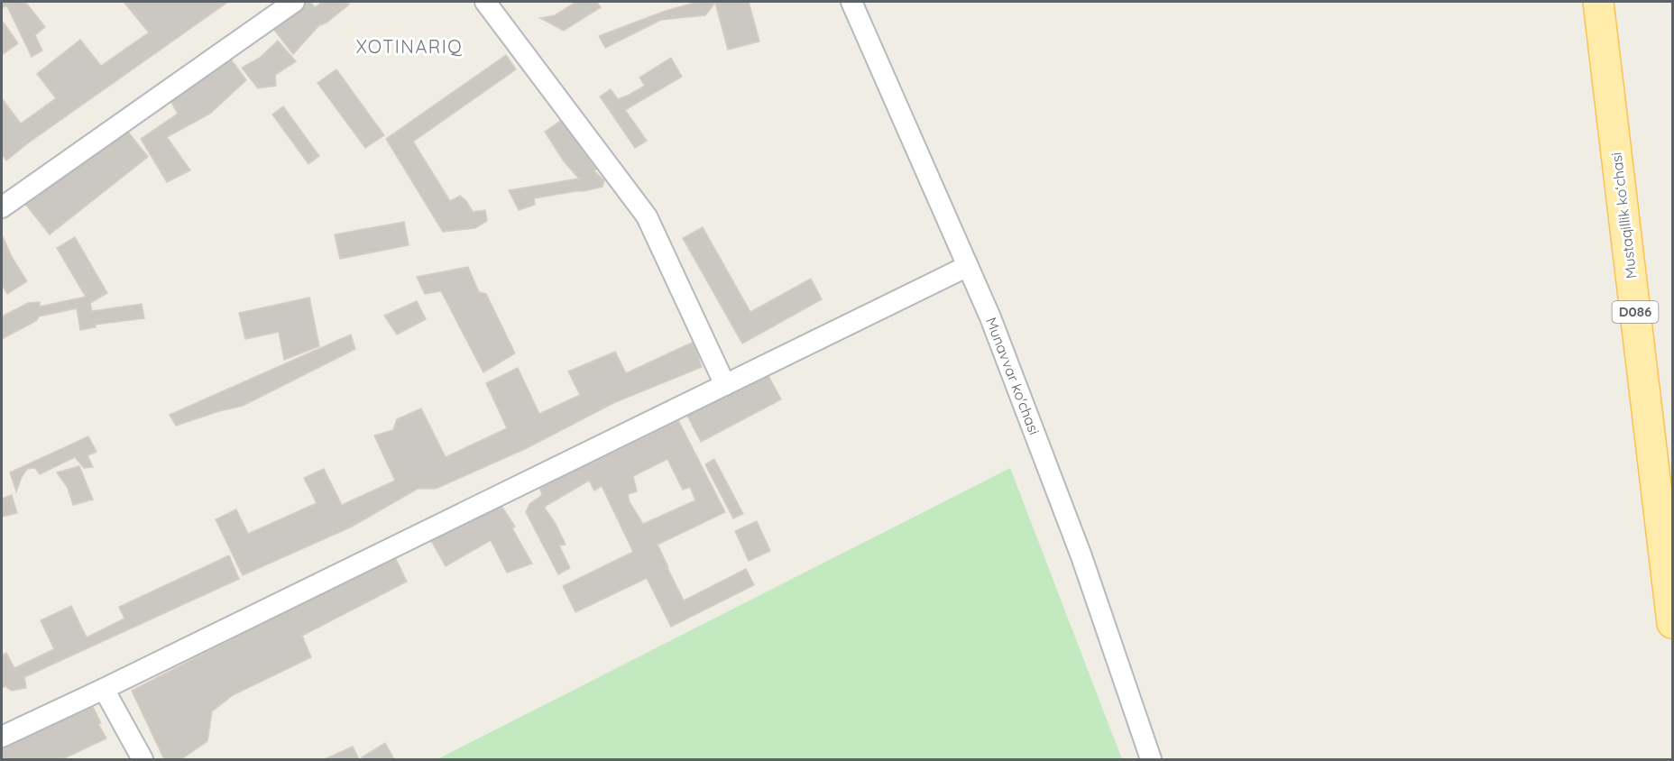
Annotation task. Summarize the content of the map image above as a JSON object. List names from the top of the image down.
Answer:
{
  "streets": {
    "main road": ["Mustaqillik koʻchasi", "D086"],
    "street": ["Munavvar ko'chasi"]
  },
  "districts": ["XOTINARIQ"]
}
